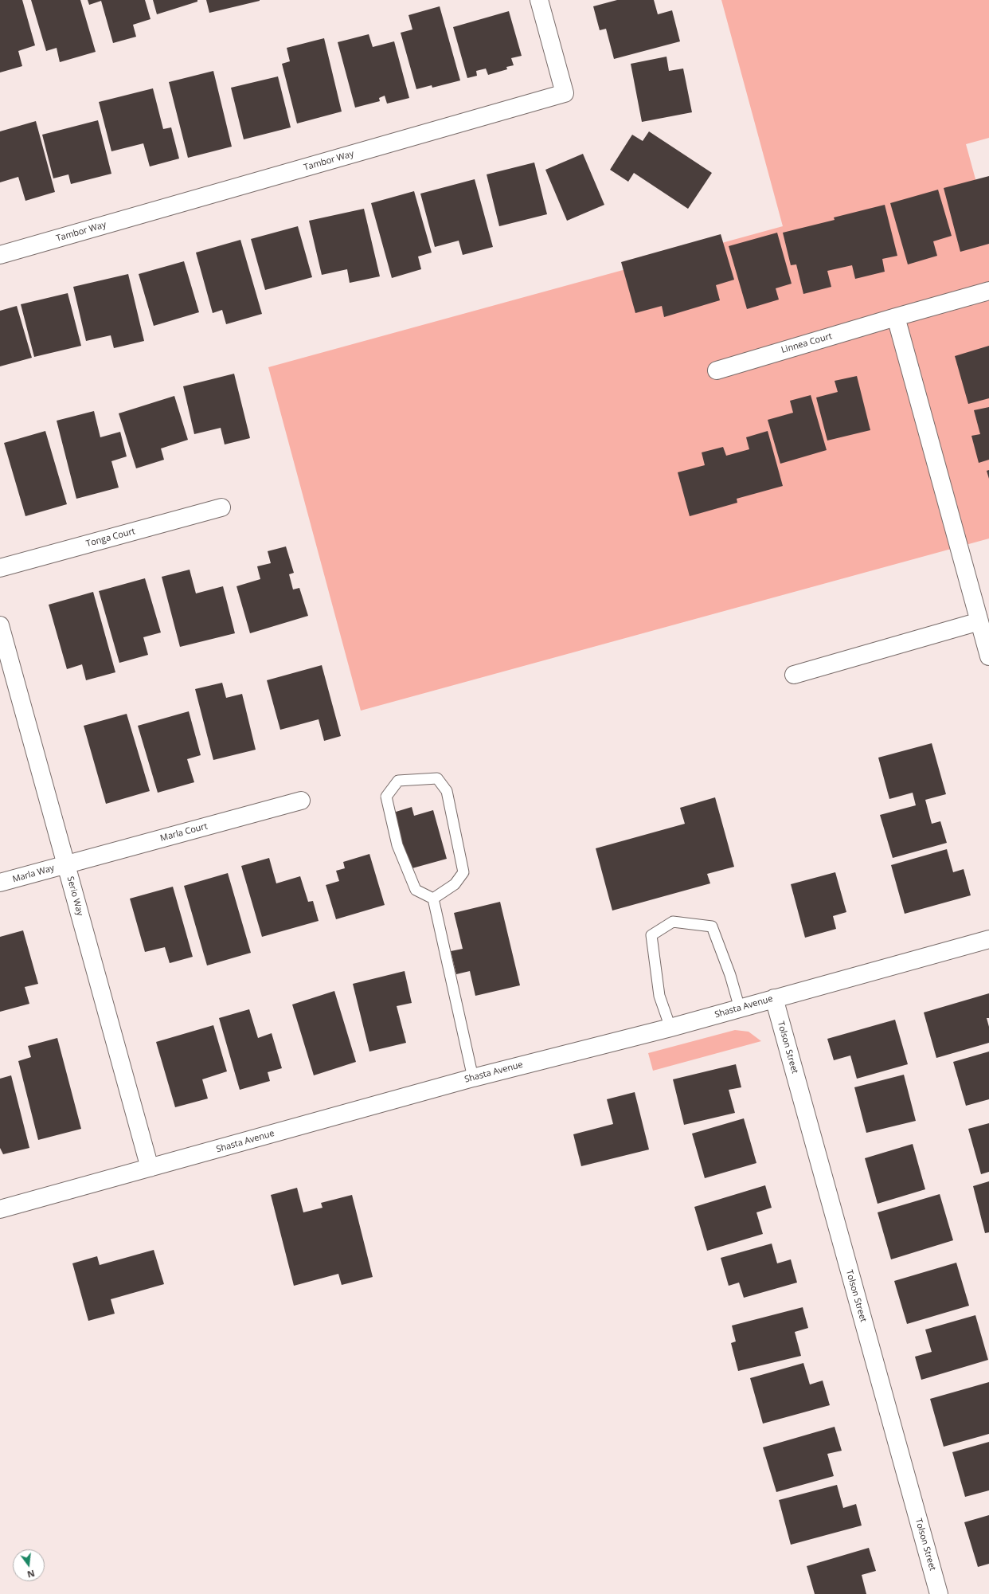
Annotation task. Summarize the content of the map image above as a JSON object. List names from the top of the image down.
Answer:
{
  "streets": {
    "street": [
      "Tambor Way",
      "Linnea Court",
      "Tonga Court",
      "Marla Court",
      "Marla Way",
      "Serio Way",
      "Shasta Avenue",
      "Tolson Street"
    ]
  },
  "crossings": [
    ["Marla Court", "Marla Way"],
    ["Marla Court", "Serio Way"],
    ["Marla Way", "Serio Way"],
    ["Serio Way", "Shasta Avenue"],
    ["Shasta Avenue", "Tolson Street"]
  ],
  "north": "bottom"
}
